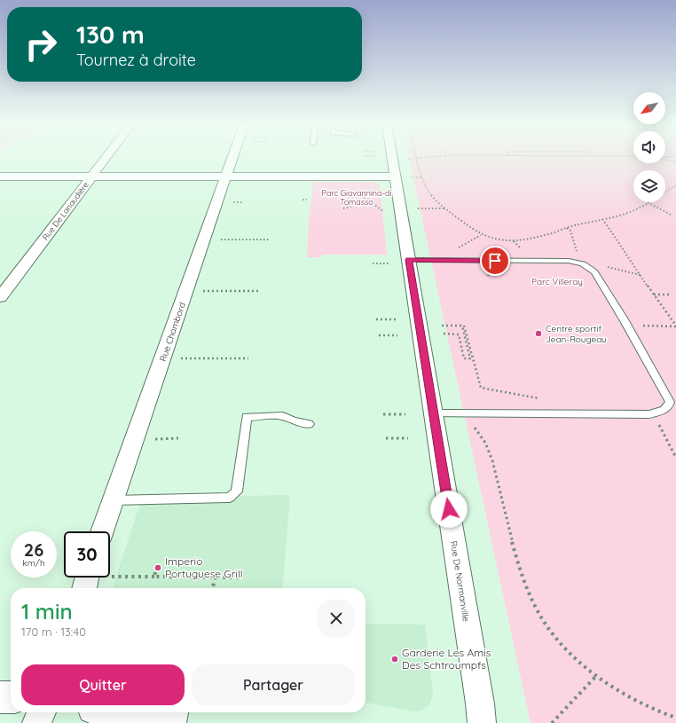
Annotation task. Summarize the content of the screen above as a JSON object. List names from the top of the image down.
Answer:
{
  "streets": {
    "street": ["Rue De Lanaudière", "Rue Chambord", "Rue De Normanville"]
  },
  "parks": ["Parc Giovannina-di Tomasso", "Parc Villeray"],
  "places": ["Centre sportif Jean-Rougeau", "Imperio Portuguese Grill", "Garderie Les Amis Des Schtroumpfs"],
  "north": "bottom left",
  "page": {
    "turn": ["130 m", "Tournez à droite"],
    "speed": "26 km/h",
    "limit": "30",
    "heading": ["1 min", "170 m · 13:40"],
    "buttons": ["Quitter", "Partager"]
  }
}
